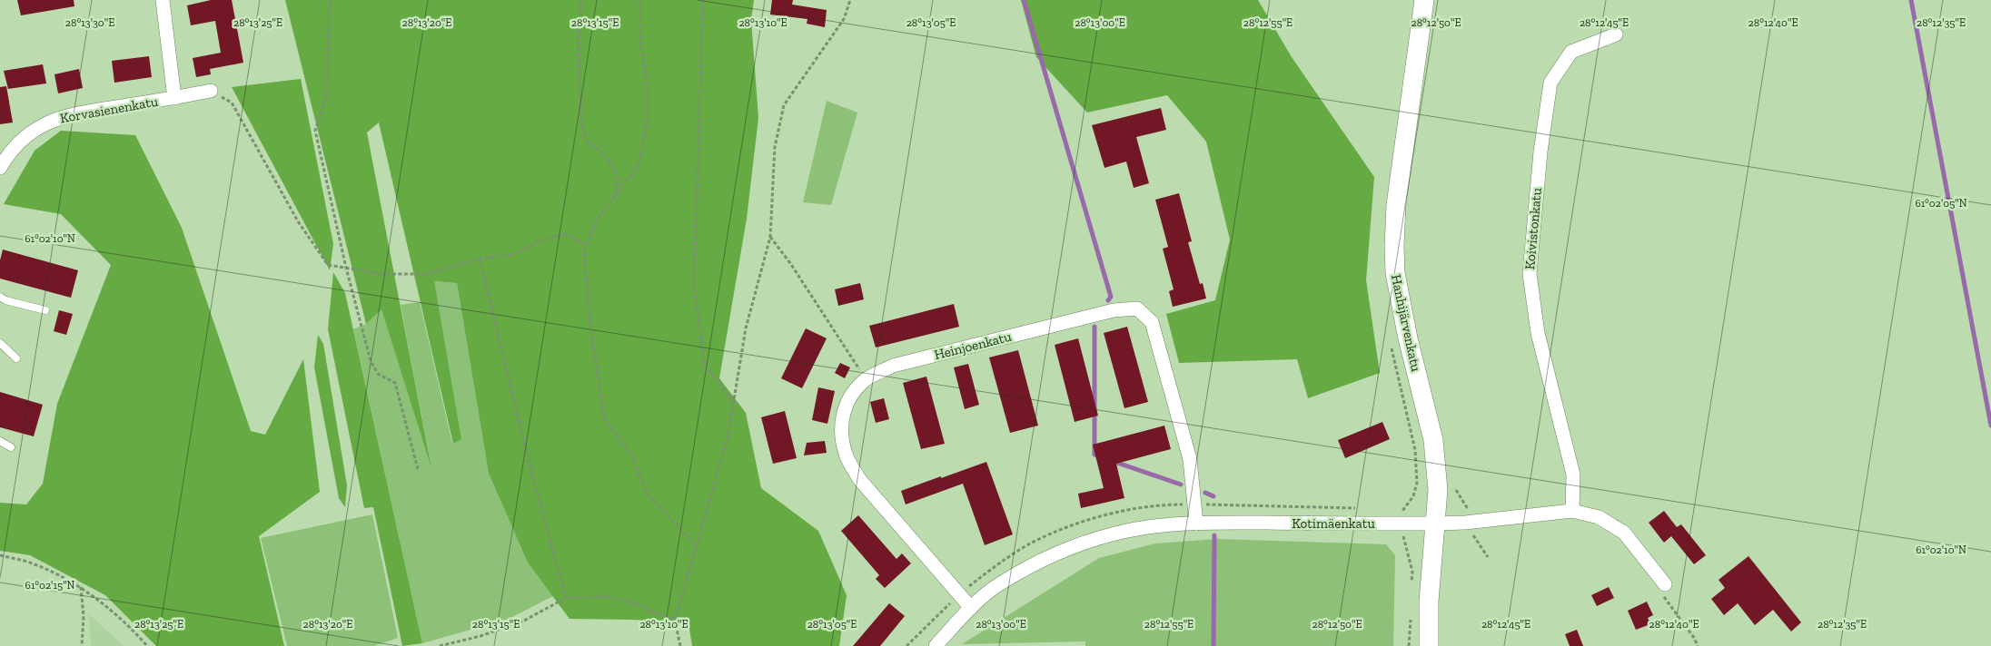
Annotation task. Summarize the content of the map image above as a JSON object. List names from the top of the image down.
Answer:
{
  "streets": {
    "street": [
      "Korvasienenkatu",
      "Koivistonkatu",
      "Hanhijärvenkatu",
      "Heinjoenkatu",
      "Kotimäenkatu"
    ]
  },
  "crossings": [
    ["Koivistonkatu", "Kotimäenkatu"],
    ["Hanhijärvenkatu", "Kotimäenkatu"],
    ["Heinjoenkatu", "Kotimäenkatu"]
  ],
  "coordinates": [
    "28°13'25\"E",
    "28°13'20\"E",
    "28°13'15\"E",
    "28°13'10\"E",
    "28°13'05\"E",
    "28°13'00\"E",
    "28°12'55\"E",
    "28°12'50\"E",
    "28°12'45\"E",
    "28°12'40\"E",
    "28°12'35\"E",
    "28°13'30\"E",
    "61°02'05\"N",
    "61°02'10\"N",
    "61°02'15\"N"
  ]
}
